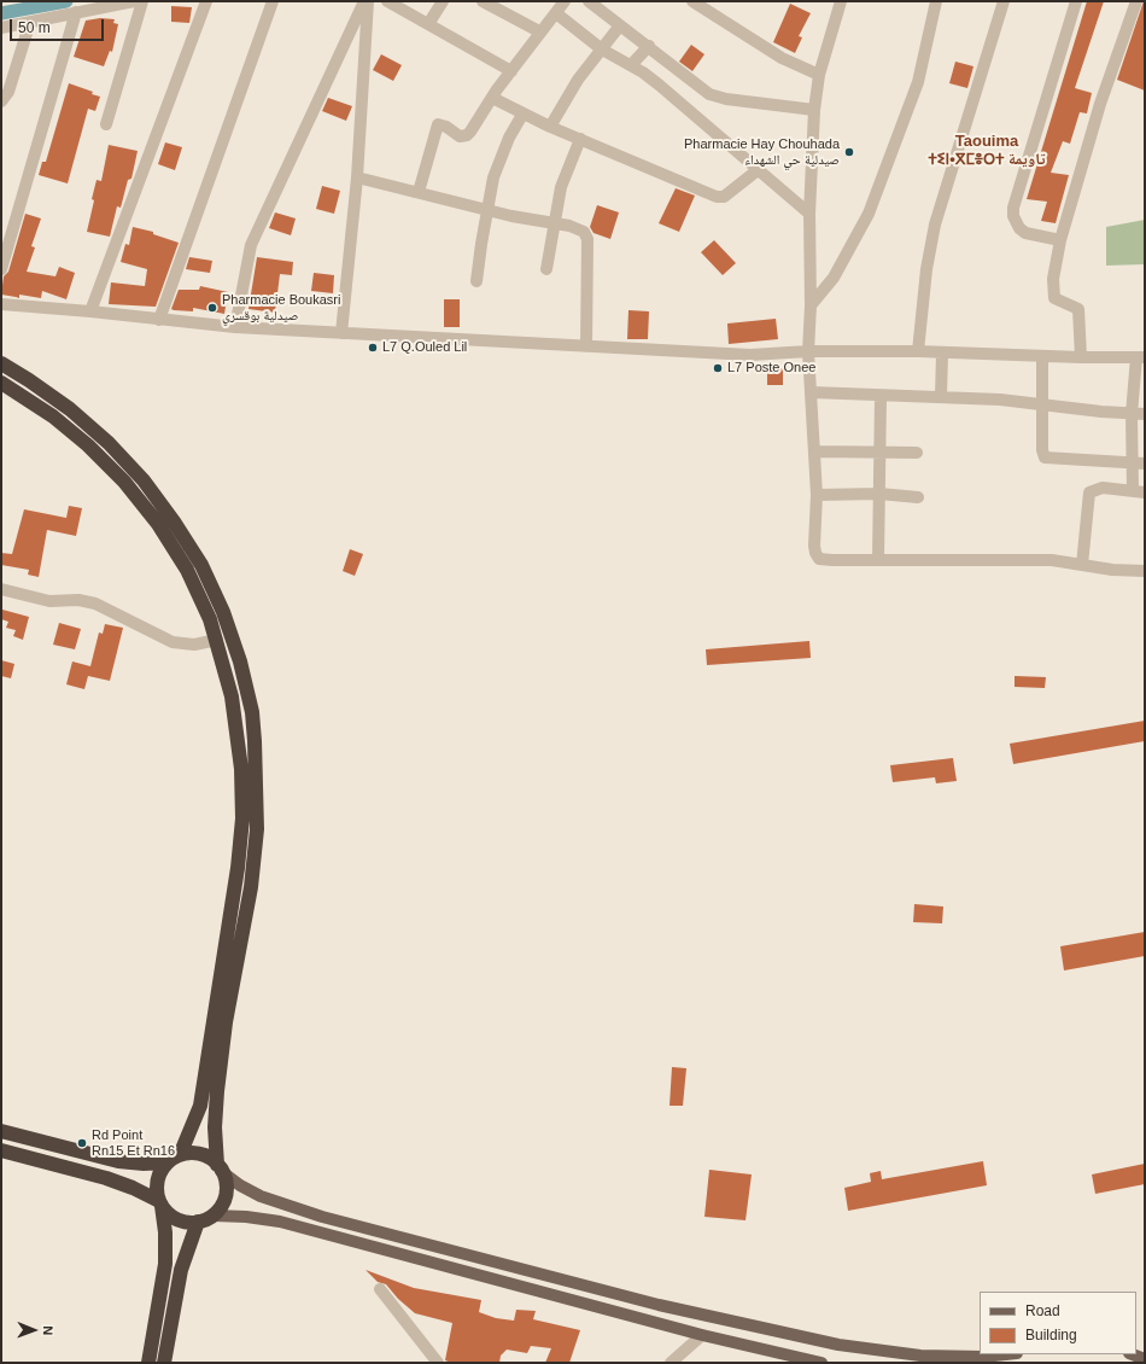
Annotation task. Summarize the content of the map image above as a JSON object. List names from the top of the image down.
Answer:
{
  "districts": ["Taouima ⵜⵉⵏ•ⴳⵎⴻⵔⵜ تاويمة"],
  "places": [
    "Pharmacie Hay Chouhada صيدلية حي الشهداء",
    "Pharmacie Boukasri صيدلية بوقسري",
    "L7 Q.Ouled Lil",
    "L7 Poste Onee",
    "Rd Point Rn15 Et Rn16"
  ],
  "legend": ["Road", "Building"],
  "scale_bar": "50 m",
  "north": "right"
}
